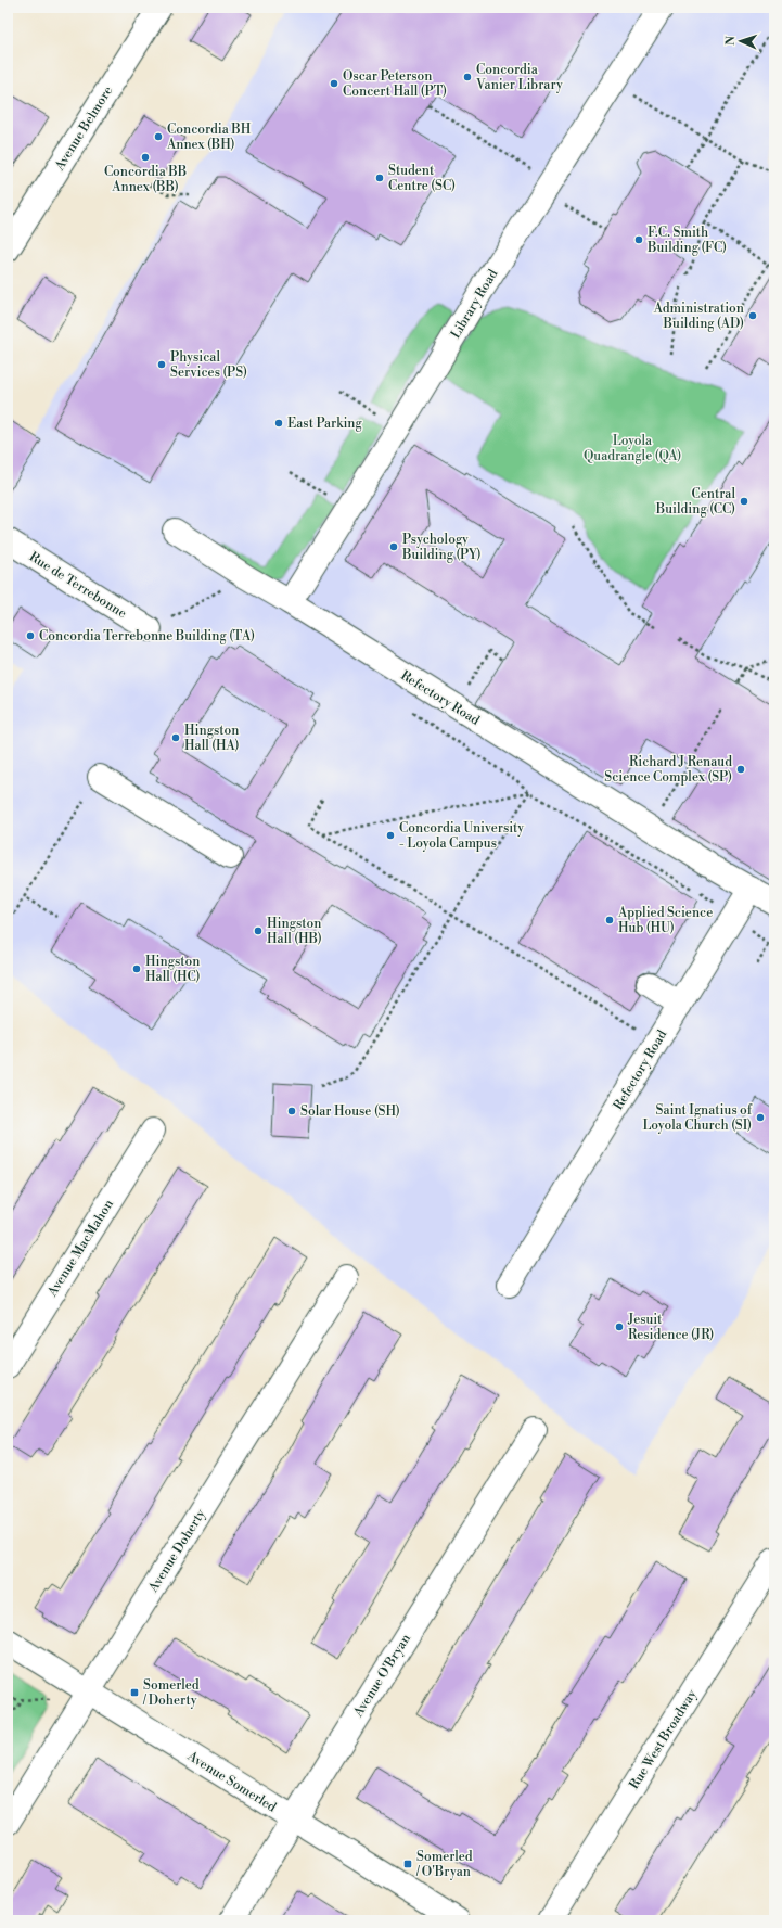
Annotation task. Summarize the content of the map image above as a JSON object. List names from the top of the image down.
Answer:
{
  "streets": {
    "street": [
      "Avenue Belmore",
      "Library Road",
      "Rue de Terrebonne",
      "Refectory Road",
      "Avenue MacMahon",
      "Avenue Doherty",
      "Avenue O'Bryan",
      "Rue West Broadway",
      "Avenue Somerled"
    ]
  },
  "crossings": [
    ["Library Road", "Refectory Road"],
    ["Avenue Doherty", "Avenue Somerled"],
    ["Avenue O'Bryan", "Avenue Somerled"]
  ],
  "parks": ["Loyola Quadrangle (QA)"],
  "places": {
    "other": [
      "Concordia Vanier Library",
      "Oscar Peterson Concert Hall (PT)",
      "Concordia BH Annex (BH)",
      "Concordia BB Annex (BB)",
      "Student Centre (SC)",
      "F.C. Smith Building (FC)",
      "Administration Building (AD)",
      "Physical Services (PS)",
      "East Parking",
      "Central Building (CC)",
      "Psychology Building (PY)",
      "Concordia Terrebonne Building (TA)",
      "Hingston Hall (HA)",
      "Richard J Renaud Science Complex (SP)",
      "Concordia University - Loyola Campus",
      "Applied Science Hub (HU)",
      "Hingston Hall (HB)",
      "Hingston Hall (HC)",
      "Solar House (SH)",
      "Saint Ignatius of Loyola Church (SI)",
      "Jesuit Residence (JR)"
    ],
    "transit": ["Somerled / Doherty", "Somerled / O'Bryan"]
  },
  "north": "left"
}
